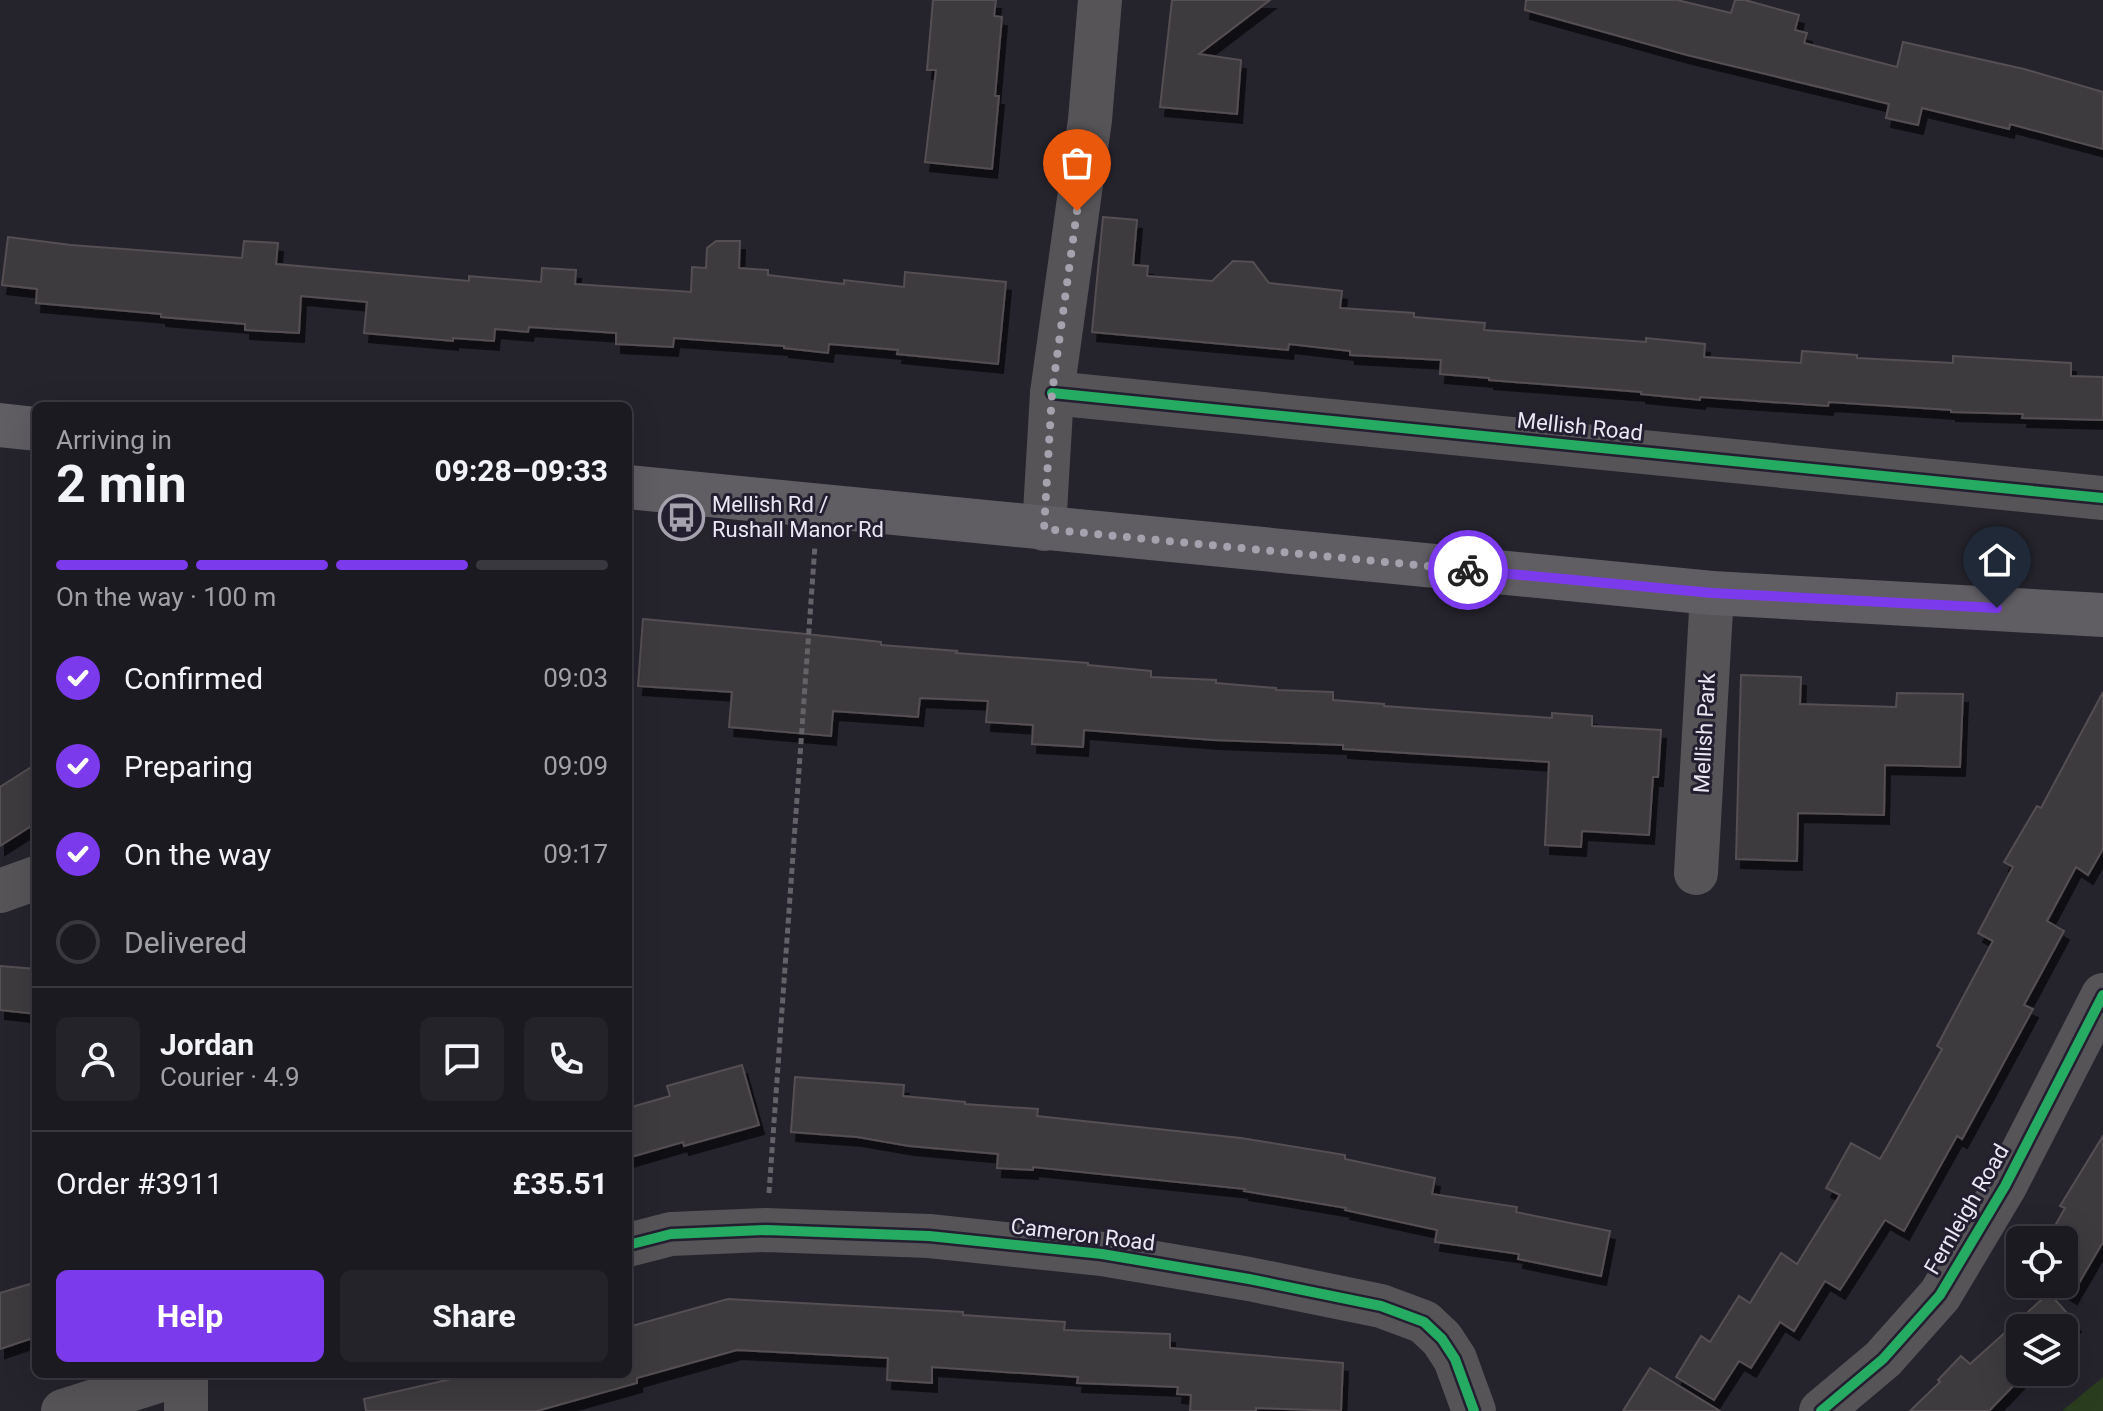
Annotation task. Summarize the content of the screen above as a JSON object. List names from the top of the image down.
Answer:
{
  "streets": {
    "street": [
      "Mellish Road",
      "Mellish Park",
      "Fernleigh Road",
      "Cameron Road"
    ]
  },
  "places": {
    "bus stop": ["Mellish Rd / Rushall Manor Rd"]
  },
  "page": {
    "heading": ["2 min", "Arriving in", "09:28–09:33"],
    "panel": [
      "Jordan",
      "Courier · 4.9",
      "Order #3911",
      "£35.51"
    ],
    "bar": "On the way · 100 m",
    "list": [
      ["Confirmed", "09:03"],
      ["Preparing", "09:09"],
      ["On the way", "09:17"],
      "Delivered"
    ],
    "buttons": ["Help", "Share"]
  }
}
